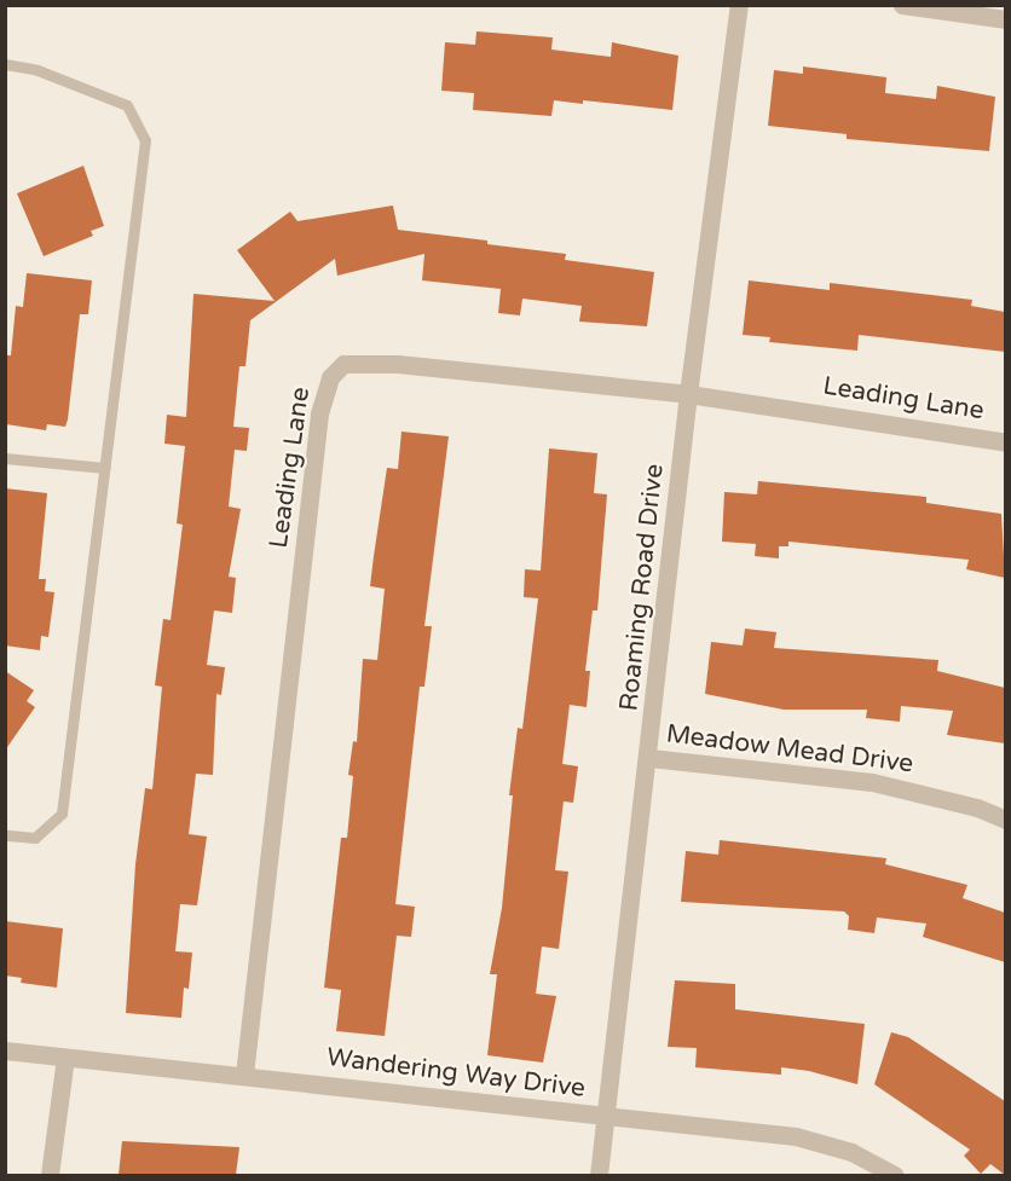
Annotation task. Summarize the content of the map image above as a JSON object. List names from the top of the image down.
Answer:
{
  "streets": {
    "street": [
      "Leading Lane",
      "Roaming Road Drive",
      "Meadow Mead Drive",
      "Wandering Way Drive"
    ]
  },
  "crossings": [
    ["Leading Lane", "Roaming Road Drive"],
    ["Leading Lane", "Wandering Way Drive"],
    ["Roaming Road Drive", "Meadow Mead Drive"],
    ["Roaming Road Drive", "Wandering Way Drive"]
  ]
}
